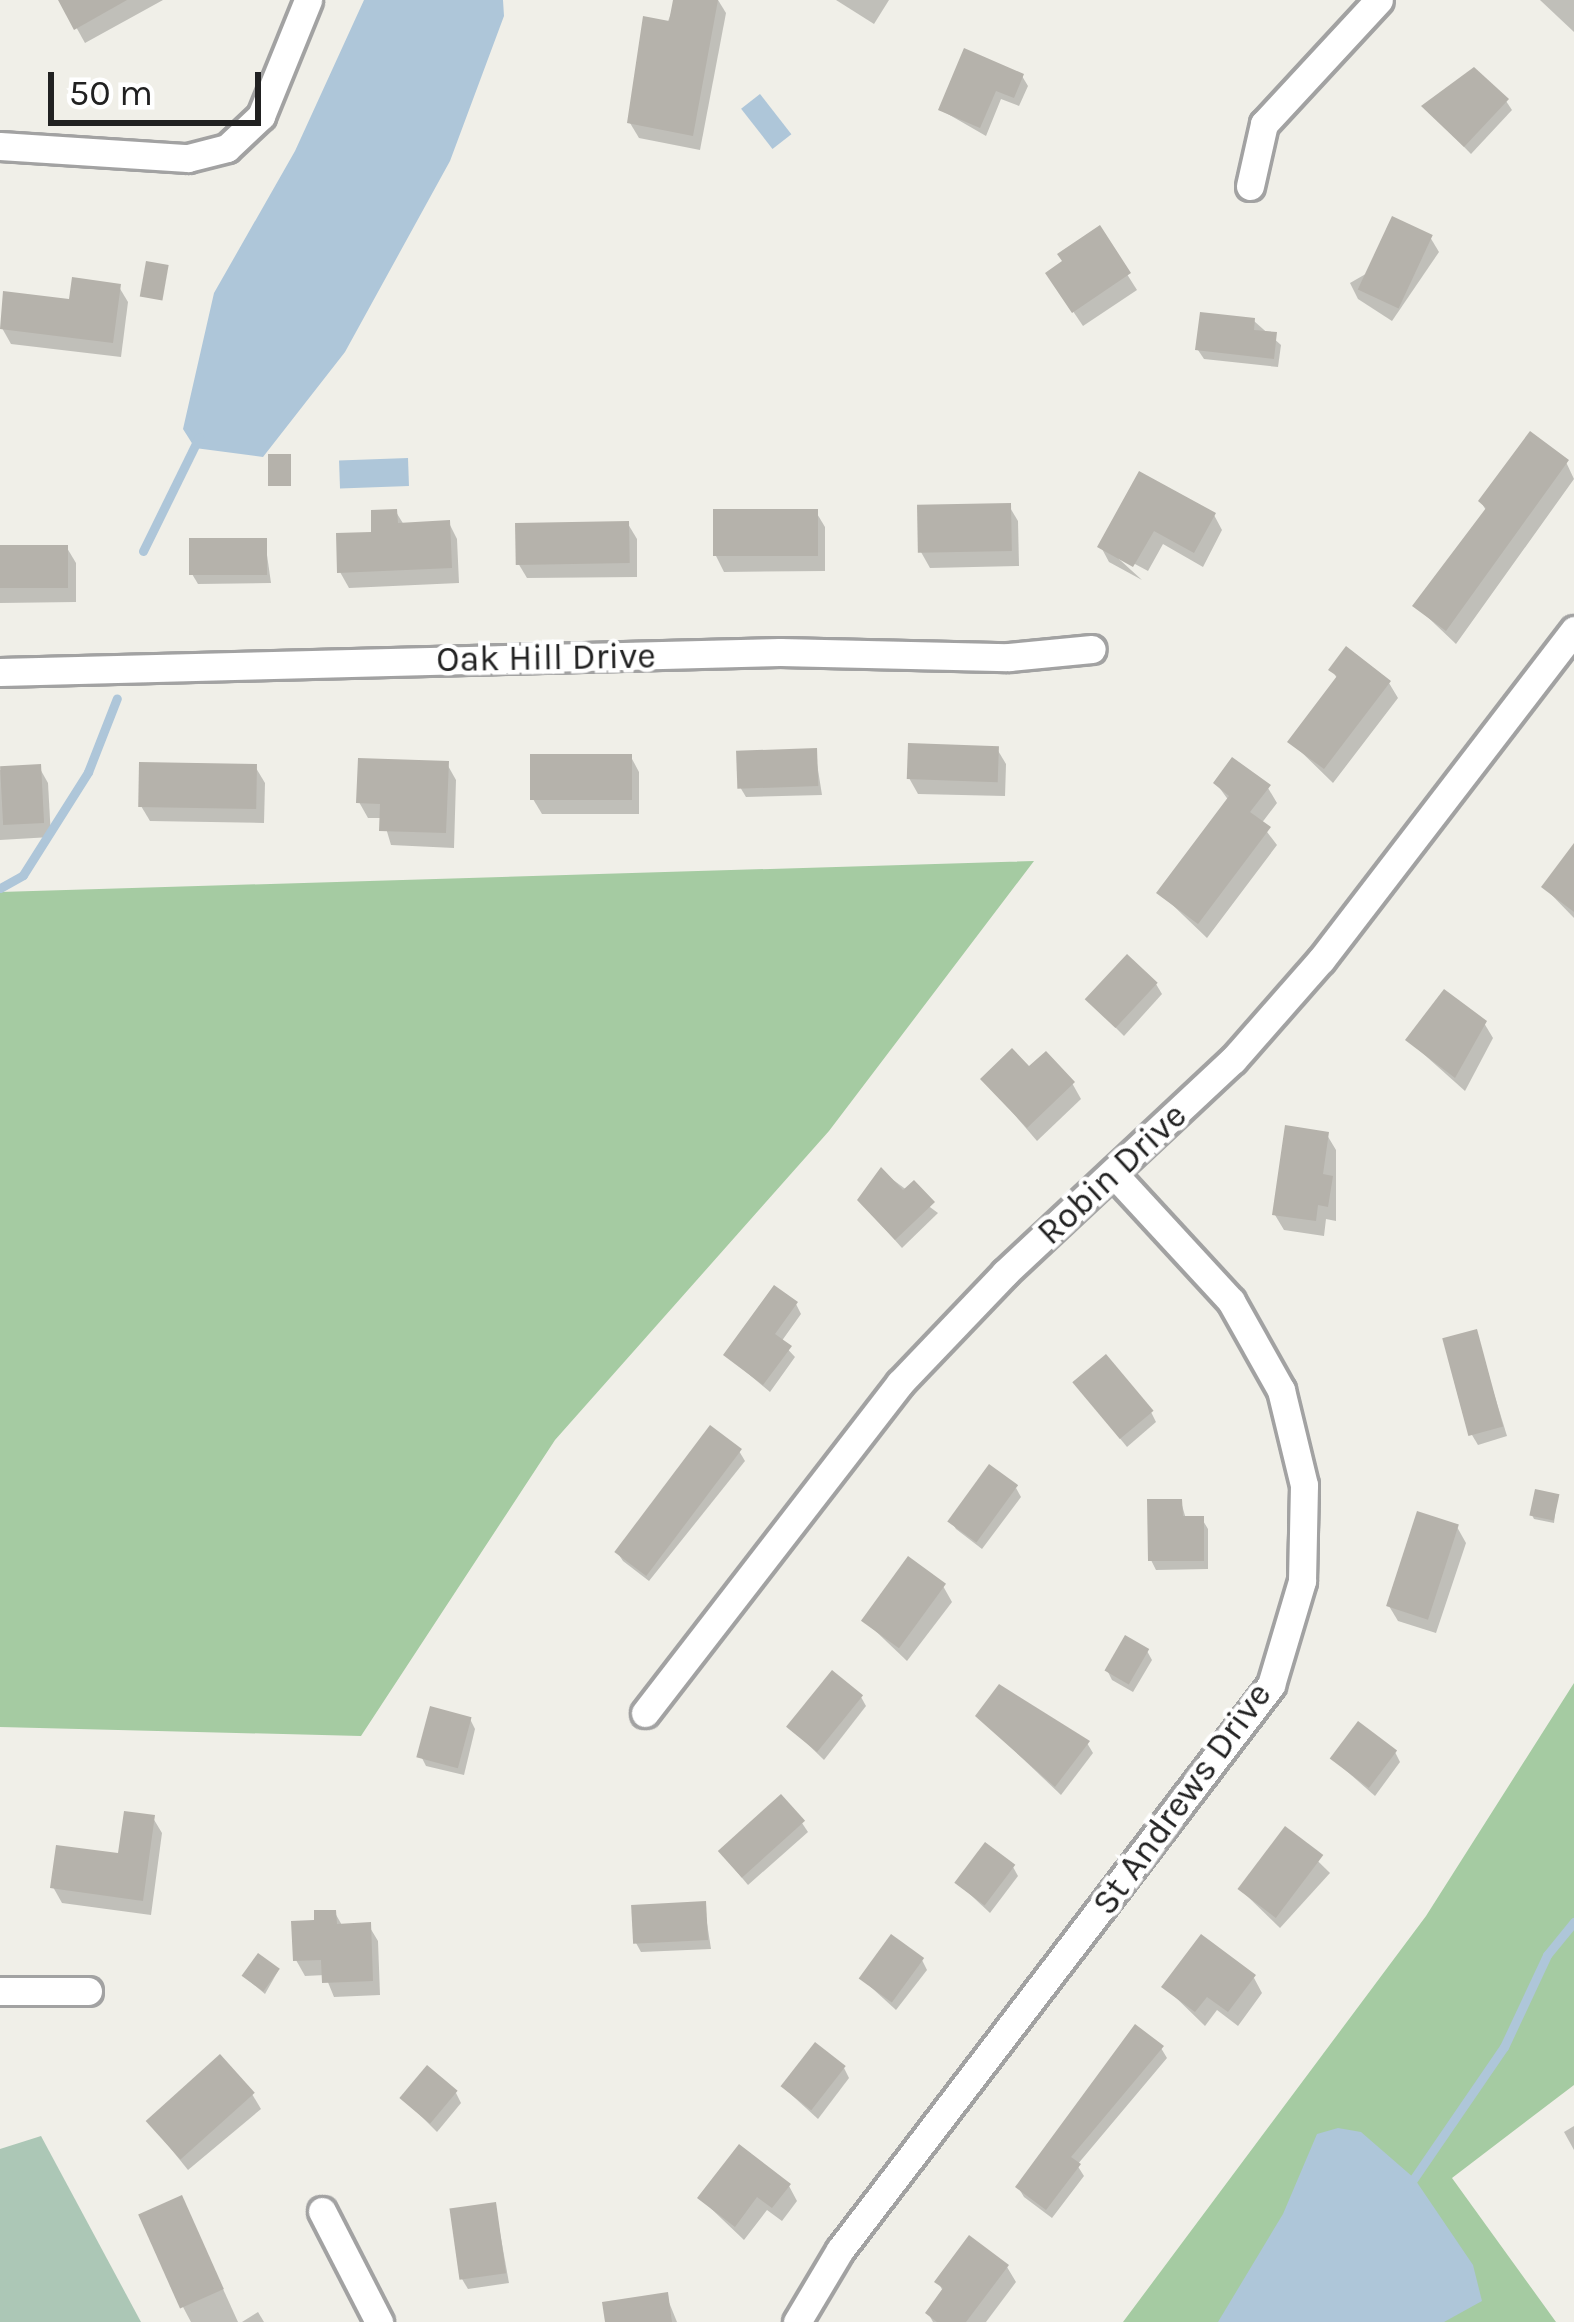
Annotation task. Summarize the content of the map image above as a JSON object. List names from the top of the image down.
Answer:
{
  "streets": {
    "street": ["Oak Hill Drive", "Robin Drive", "St Andrews Drive"]
  },
  "crossings": [
    ["Robin Drive", "St Andrews Drive"]
  ],
  "scale_bar": "50 m"
}
